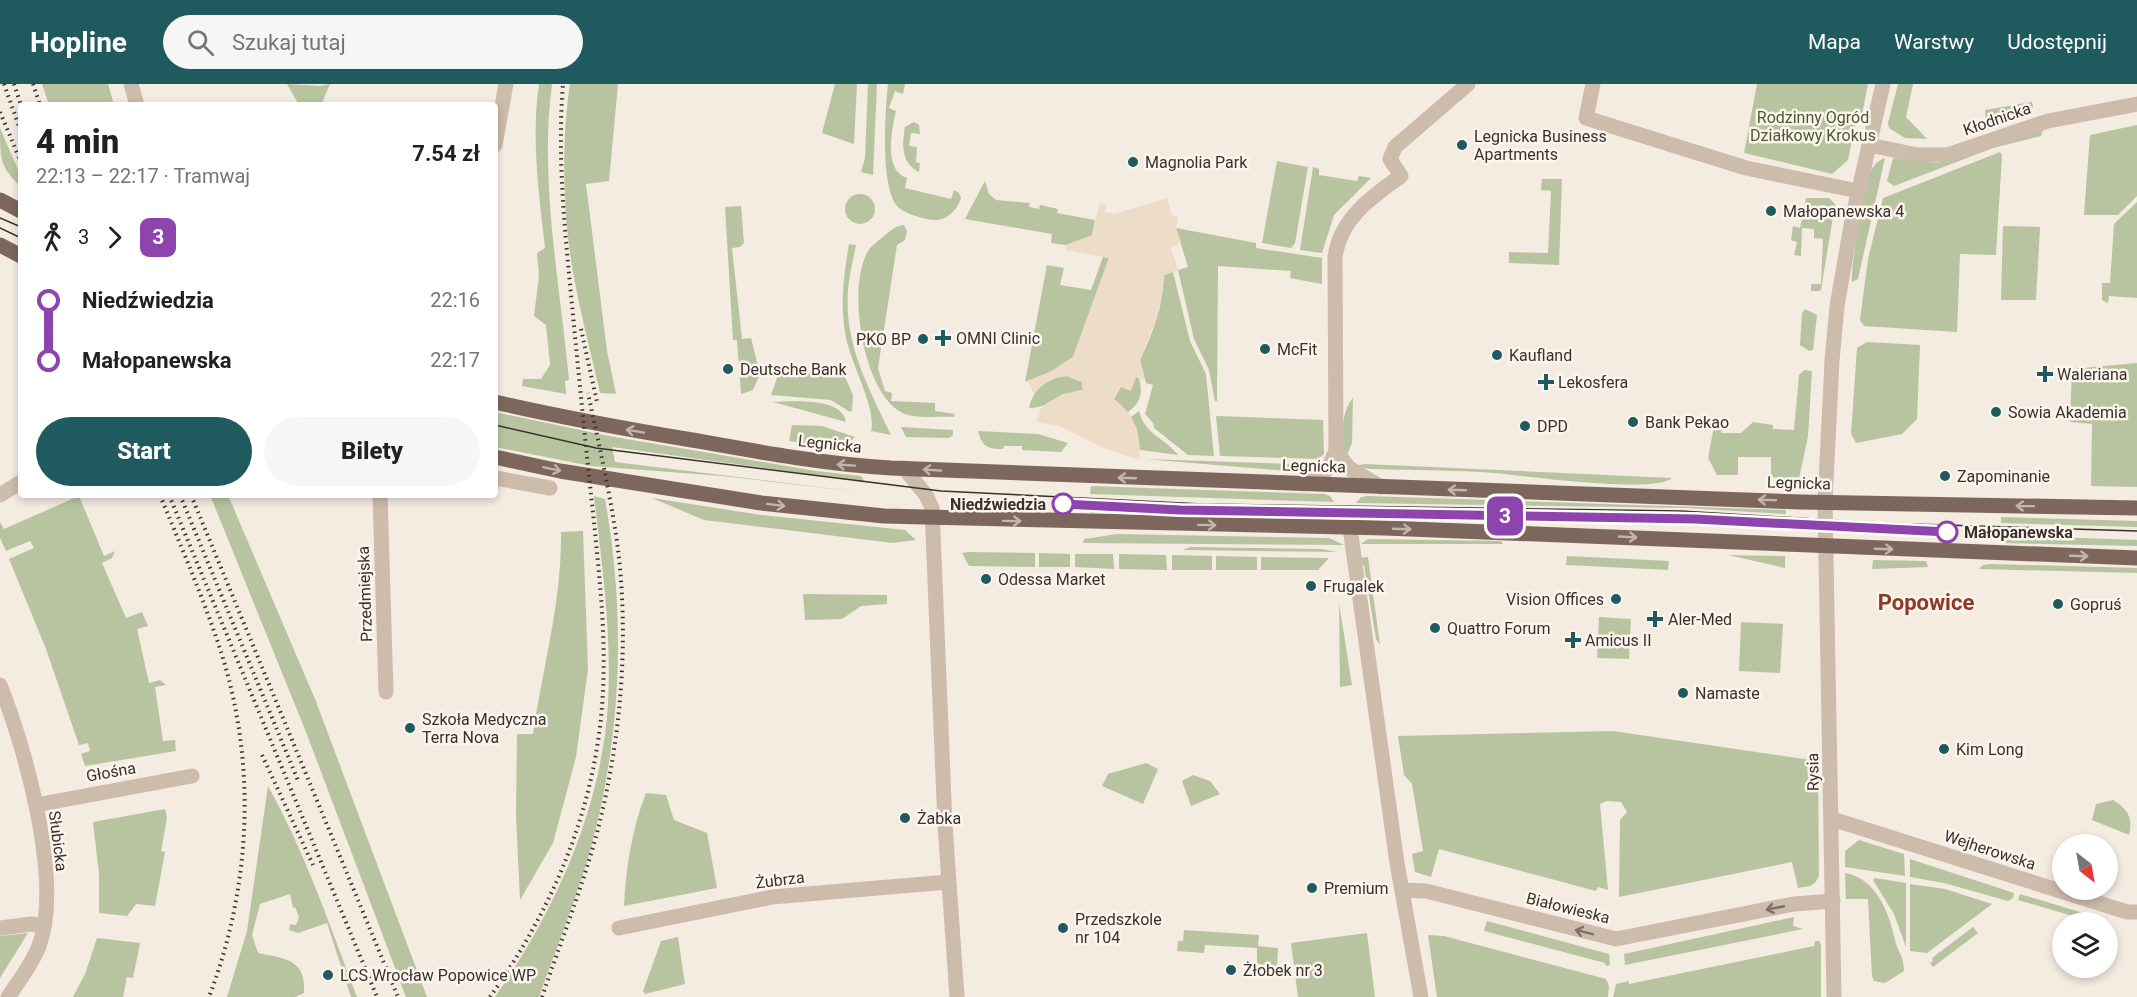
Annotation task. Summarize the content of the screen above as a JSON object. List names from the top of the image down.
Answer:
{
  "streets": {
    "main road": ["Legnicka"],
    "street": [
      "Kłodnicka",
      "Przedmiejska",
      "Głośna",
      "Rysia",
      "Słubicka",
      "Wejherowska",
      "Żubrza",
      "Białowieska"
    ]
  },
  "crossings": [
    ["Głośna", "Słubicka"],
    ["Rysia", "Wejherowska"],
    ["Rysia", "Białowieska"]
  ],
  "one_way": ["Białowieska"],
  "districts": ["Popowice"],
  "parks": ["Rodzinny Ogród Działkowy Krokus"],
  "places": {
    "other": [
      "Legnicka Business Apartments",
      "Magnolia Park",
      "Małopanewska 4",
      "PKO BP",
      "McFit",
      "Kaufland",
      "Deutsche Bank",
      "Sowia Akademia",
      "Bank Pekao",
      "DPD",
      "Zapominanie",
      "Niedźwiedzia",
      "Małopanewska",
      "Odessa Market",
      "Frugalek",
      "Vision Offices",
      "Gopruś",
      "Quattro Forum",
      "Namaste",
      "Szkoła Medyczna Terra Nova",
      "Kim Long",
      "Żabka",
      "Premium",
      "Przedszkole nr 104",
      "Żłobek nr 3",
      "LCS Wrocław Popowice WP"
    ],
    "health": [
      "OMNI Clinic",
      "Waleriana",
      "Lekosfera",
      "Aler-Med",
      "Amicus II"
    ]
  },
  "lines": ["tram line 3"],
  "north": "bottom right",
  "page": {
    "header": "Hopline",
    "search": "Szukaj tutaj",
    "nav": ["Mapa", "Warstwy", "Udostępnij"],
    "on_map": "3",
    "heading": ["4 min", "22:13 – 22:17 · Tramwaj", "7.54 zł"],
    "legs": ["3", "3"],
    "list": [
      {
        "name": "Niedźwiedzia",
        "value": "22:16"
      },
      {
        "name": "Małopanewska",
        "value": "22:17"
      }
    ],
    "buttons": ["Start", "Bilety"]
  }
}
